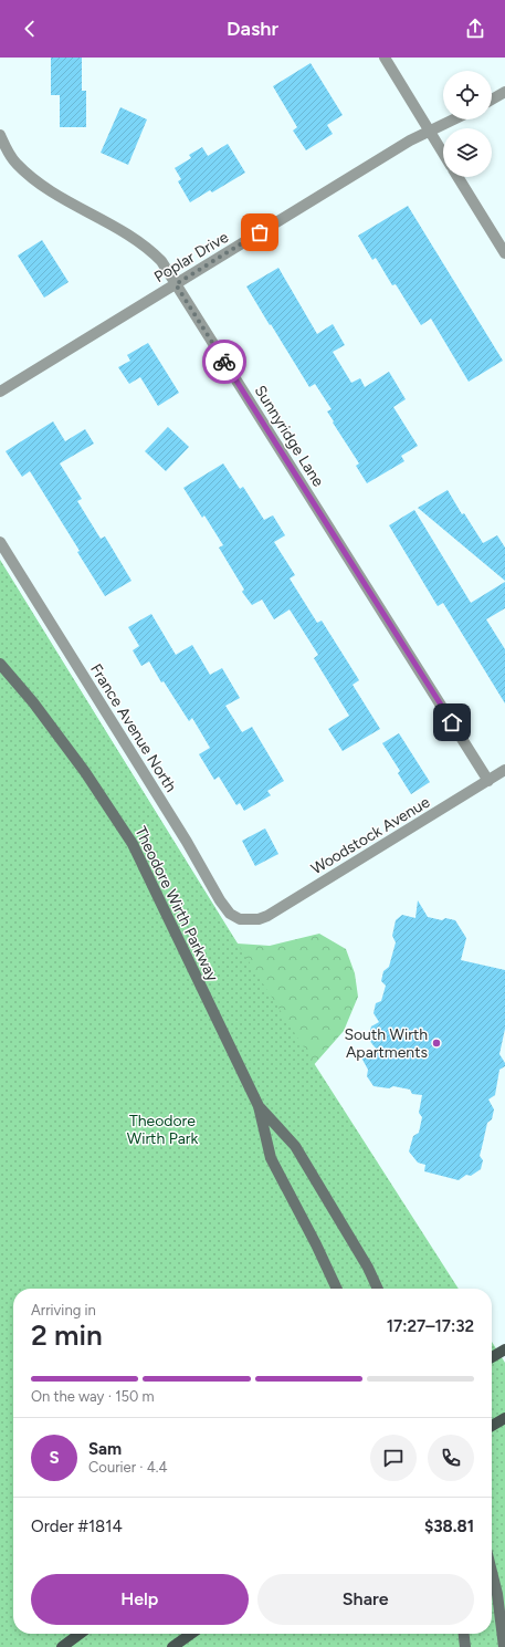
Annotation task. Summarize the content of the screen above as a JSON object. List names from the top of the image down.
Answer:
{
  "streets": {
    "street": [
      "Poplar Drive",
      "Sunnyridge Lane",
      "France Avenue North",
      "Woodstock Avenue",
      "Theodore Wirth Parkway"
    ]
  },
  "crossings": [
    ["Poplar Drive", "Sunnyridge Lane"],
    ["Sunnyridge Lane", "Woodstock Avenue"],
    ["France Avenue North", "Woodstock Avenue"]
  ],
  "parks": ["Theodore Wirth Park"],
  "places": ["South Wirth Apartments"],
  "page": {
    "header": "Dashr",
    "heading": ["2 min", "Arriving in", "17:27–17:32"],
    "panel": [
      "Sam",
      "Courier · 4.4",
      "Order #1814",
      "$38.81"
    ],
    "bar": "On the way · 150 m",
    "round": "S",
    "buttons": ["Help", "Share"]
  }
}
